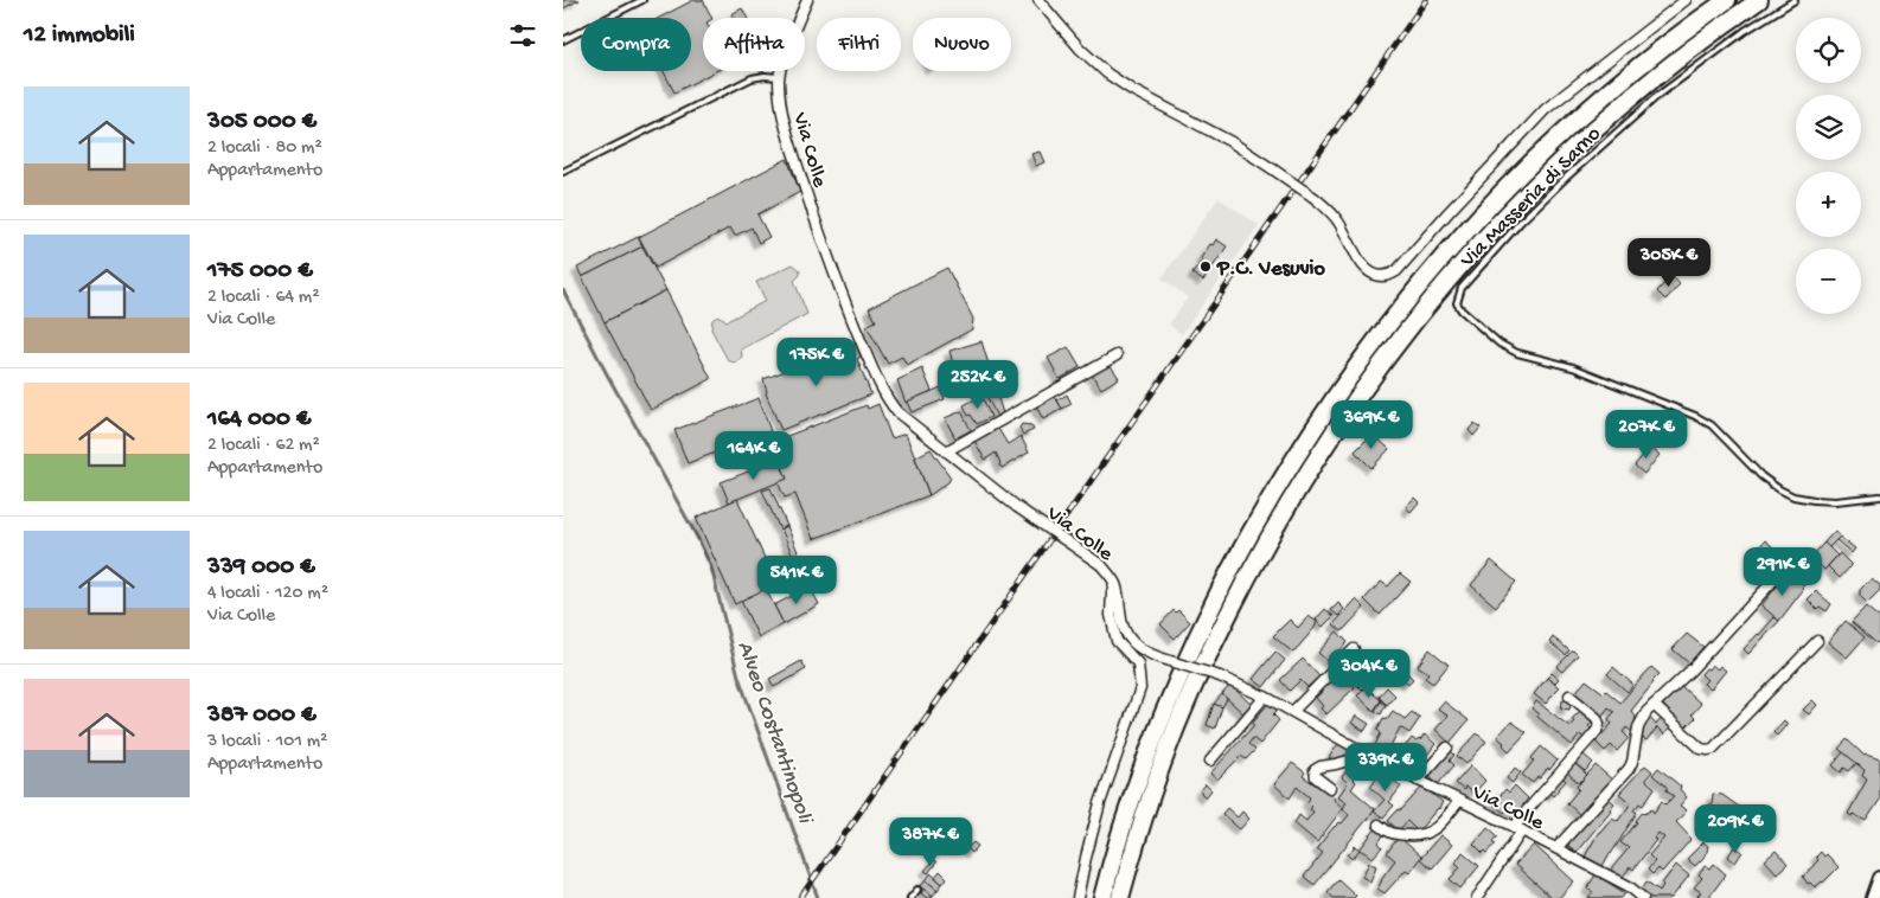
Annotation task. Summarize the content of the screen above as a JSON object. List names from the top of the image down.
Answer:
{
  "streets": {
    "street": ["Via Colle", "Via Masseria di Sarno"]
  },
  "water": ["Alveo Costantinopoli"],
  "places": ["P.C. Vesuvio"],
  "page": {
    "heading": "12 immobili",
    "map_buttons": ["+", "−"],
    "chip": [
      "Compra",
      "Affitta",
      "Filtri",
      "Nuovo"
    ],
    "list": [
      {
        "name": "305 000 €",
        "note": "2 locali · 80 m² · Appartamento"
      },
      {
        "name": "175 000 €",
        "note": "2 locali · 64 m² · Via Colle"
      },
      {
        "name": "164 000 €",
        "note": "2 locali · 62 m² · Appartamento"
      },
      {
        "name": "339 000 €",
        "note": "4 locali · 120 m² · Via Colle"
      },
      {
        "name": "387 000 €",
        "note": "3 locali · 101 m² · Appartamento"
      }
    ],
    "price": [
      "305K €",
      "175K €",
      "252K €",
      "369K €",
      "207K €",
      "164K €",
      "291K €",
      "541K €",
      "304K €",
      "339K €",
      "209K €",
      "387K €"
    ]
  }
}
